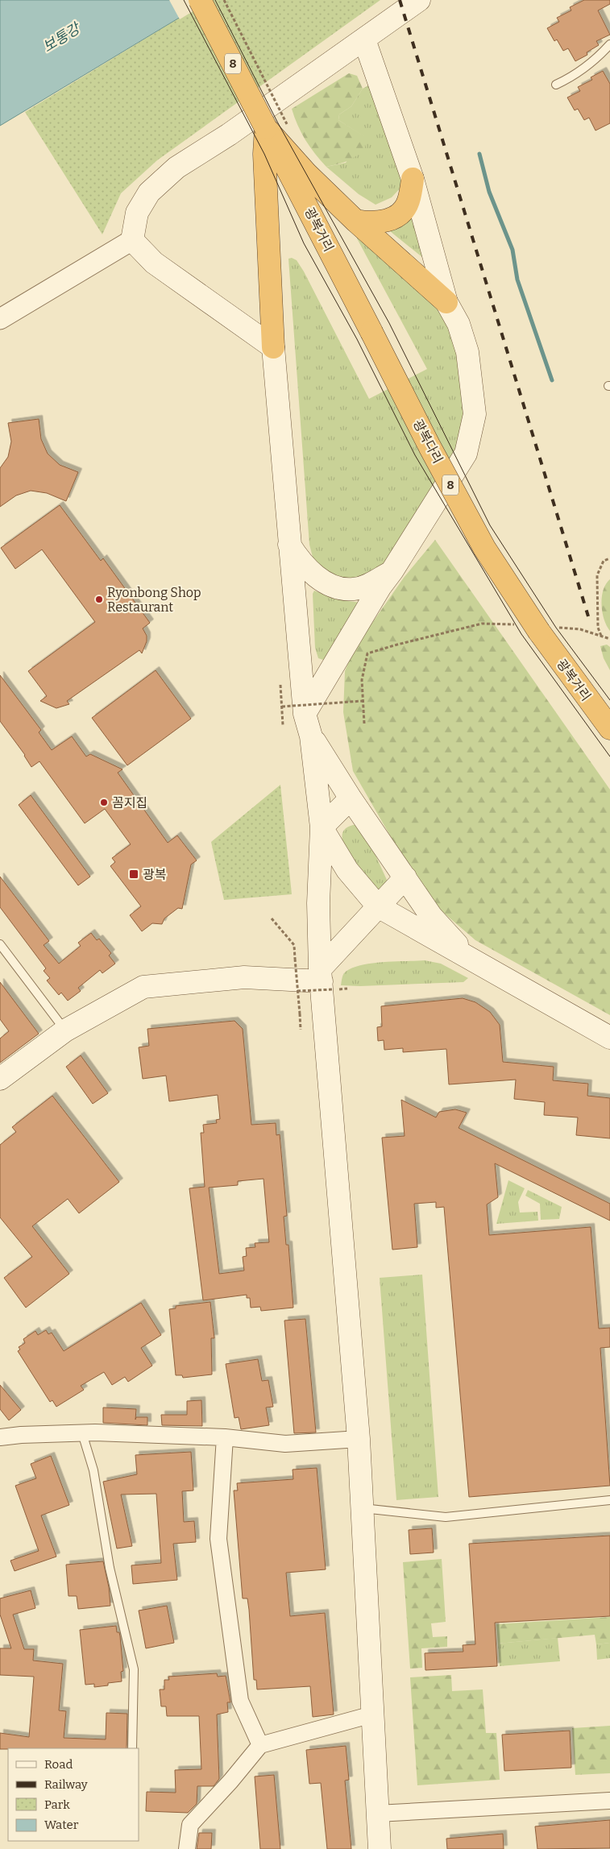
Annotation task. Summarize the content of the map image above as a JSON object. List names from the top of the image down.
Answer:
{
  "streets": {
    "highway": ["8", "광복거리", "광복다리"]
  },
  "crossings": [
    ["8", "광복거리"],
    ["광복거리", "광복다리"]
  ],
  "water": ["보통강"],
  "places": {
    "other": ["Ryonbong Shop Restaurant", "꼼지집"],
    "transit": ["광복"]
  },
  "legend": [
    "Road",
    "Railway",
    "Park",
    "Water"
  ]
}
